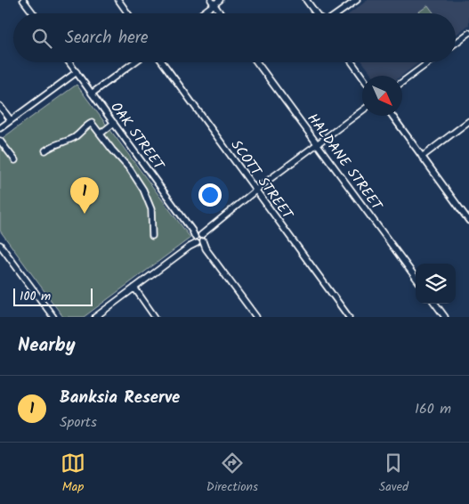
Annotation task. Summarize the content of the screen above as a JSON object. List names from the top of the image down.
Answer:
{
  "streets": {
    "street": ["OAK STREET", "HALDANE STREET", "SCOTT STREET"]
  },
  "scale_bar": "100 m",
  "north": "bottom right",
  "page": {
    "search": "Search here",
    "pins": "1",
    "scale": "100 m",
    "heading": "Nearby",
    "list": [
      {
        "mark": "1",
        "name": "Banksia Reserve",
        "note": "Sports",
        "value": "160 m"
      }
    ],
    "nav": ["Map", "Directions", "Saved"]
  }
}
